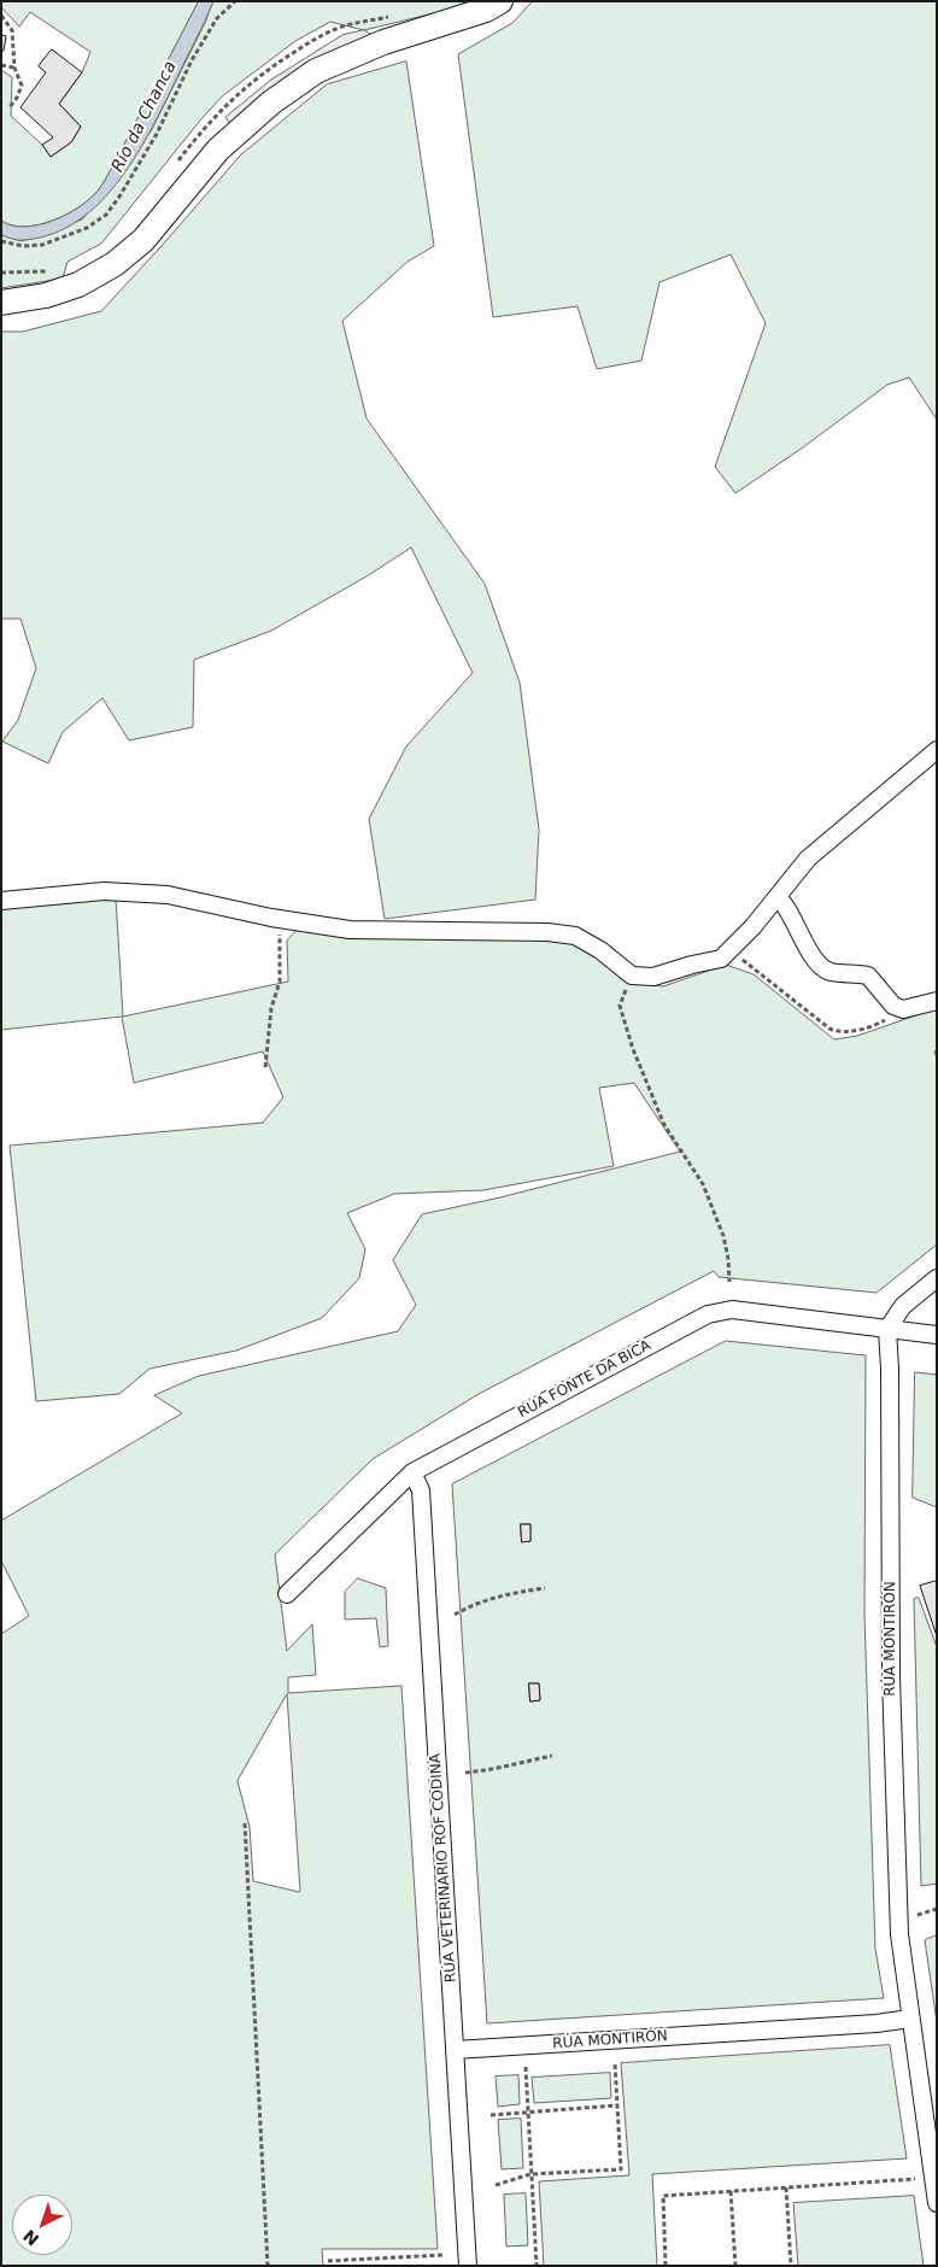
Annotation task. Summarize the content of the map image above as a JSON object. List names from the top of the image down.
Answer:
{
  "streets": {
    "street": ["RÚA FONTE DA BICA", "RÚA MONTIRÓN", "RÚA VETERINARIO ROF CODINA"]
  },
  "crossings": [
    ["RÚA FONTE DA BICA", "RÚA MONTIRÓN"],
    ["RÚA FONTE DA BICA", "RÚA VETERINARIO ROF CODINA"],
    ["RÚA MONTIRÓN", "RÚA VETERINARIO ROF CODINA"]
  ],
  "water": ["Río da Chanca"],
  "north": "bottom left"
}
